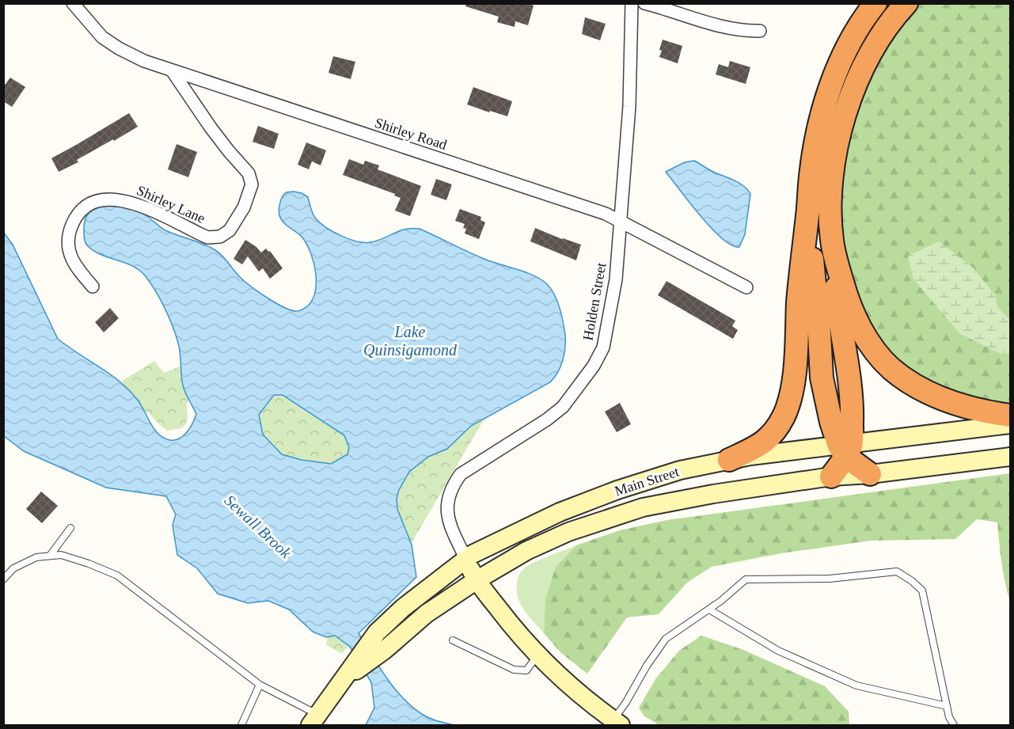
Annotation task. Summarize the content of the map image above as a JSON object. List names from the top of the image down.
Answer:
{
  "streets": {
    "main road": ["Main Street"],
    "street": ["Shirley Road", "Shirley Lane", "Holden Street"]
  },
  "crossings": [
    ["Shirley Road", "Shirley Lane"],
    ["Shirley Road", "Holden Street"],
    ["Holden Street", "Main Street"]
  ],
  "water": ["Lake Quinsigamond", "Sewall Brook"]
}
